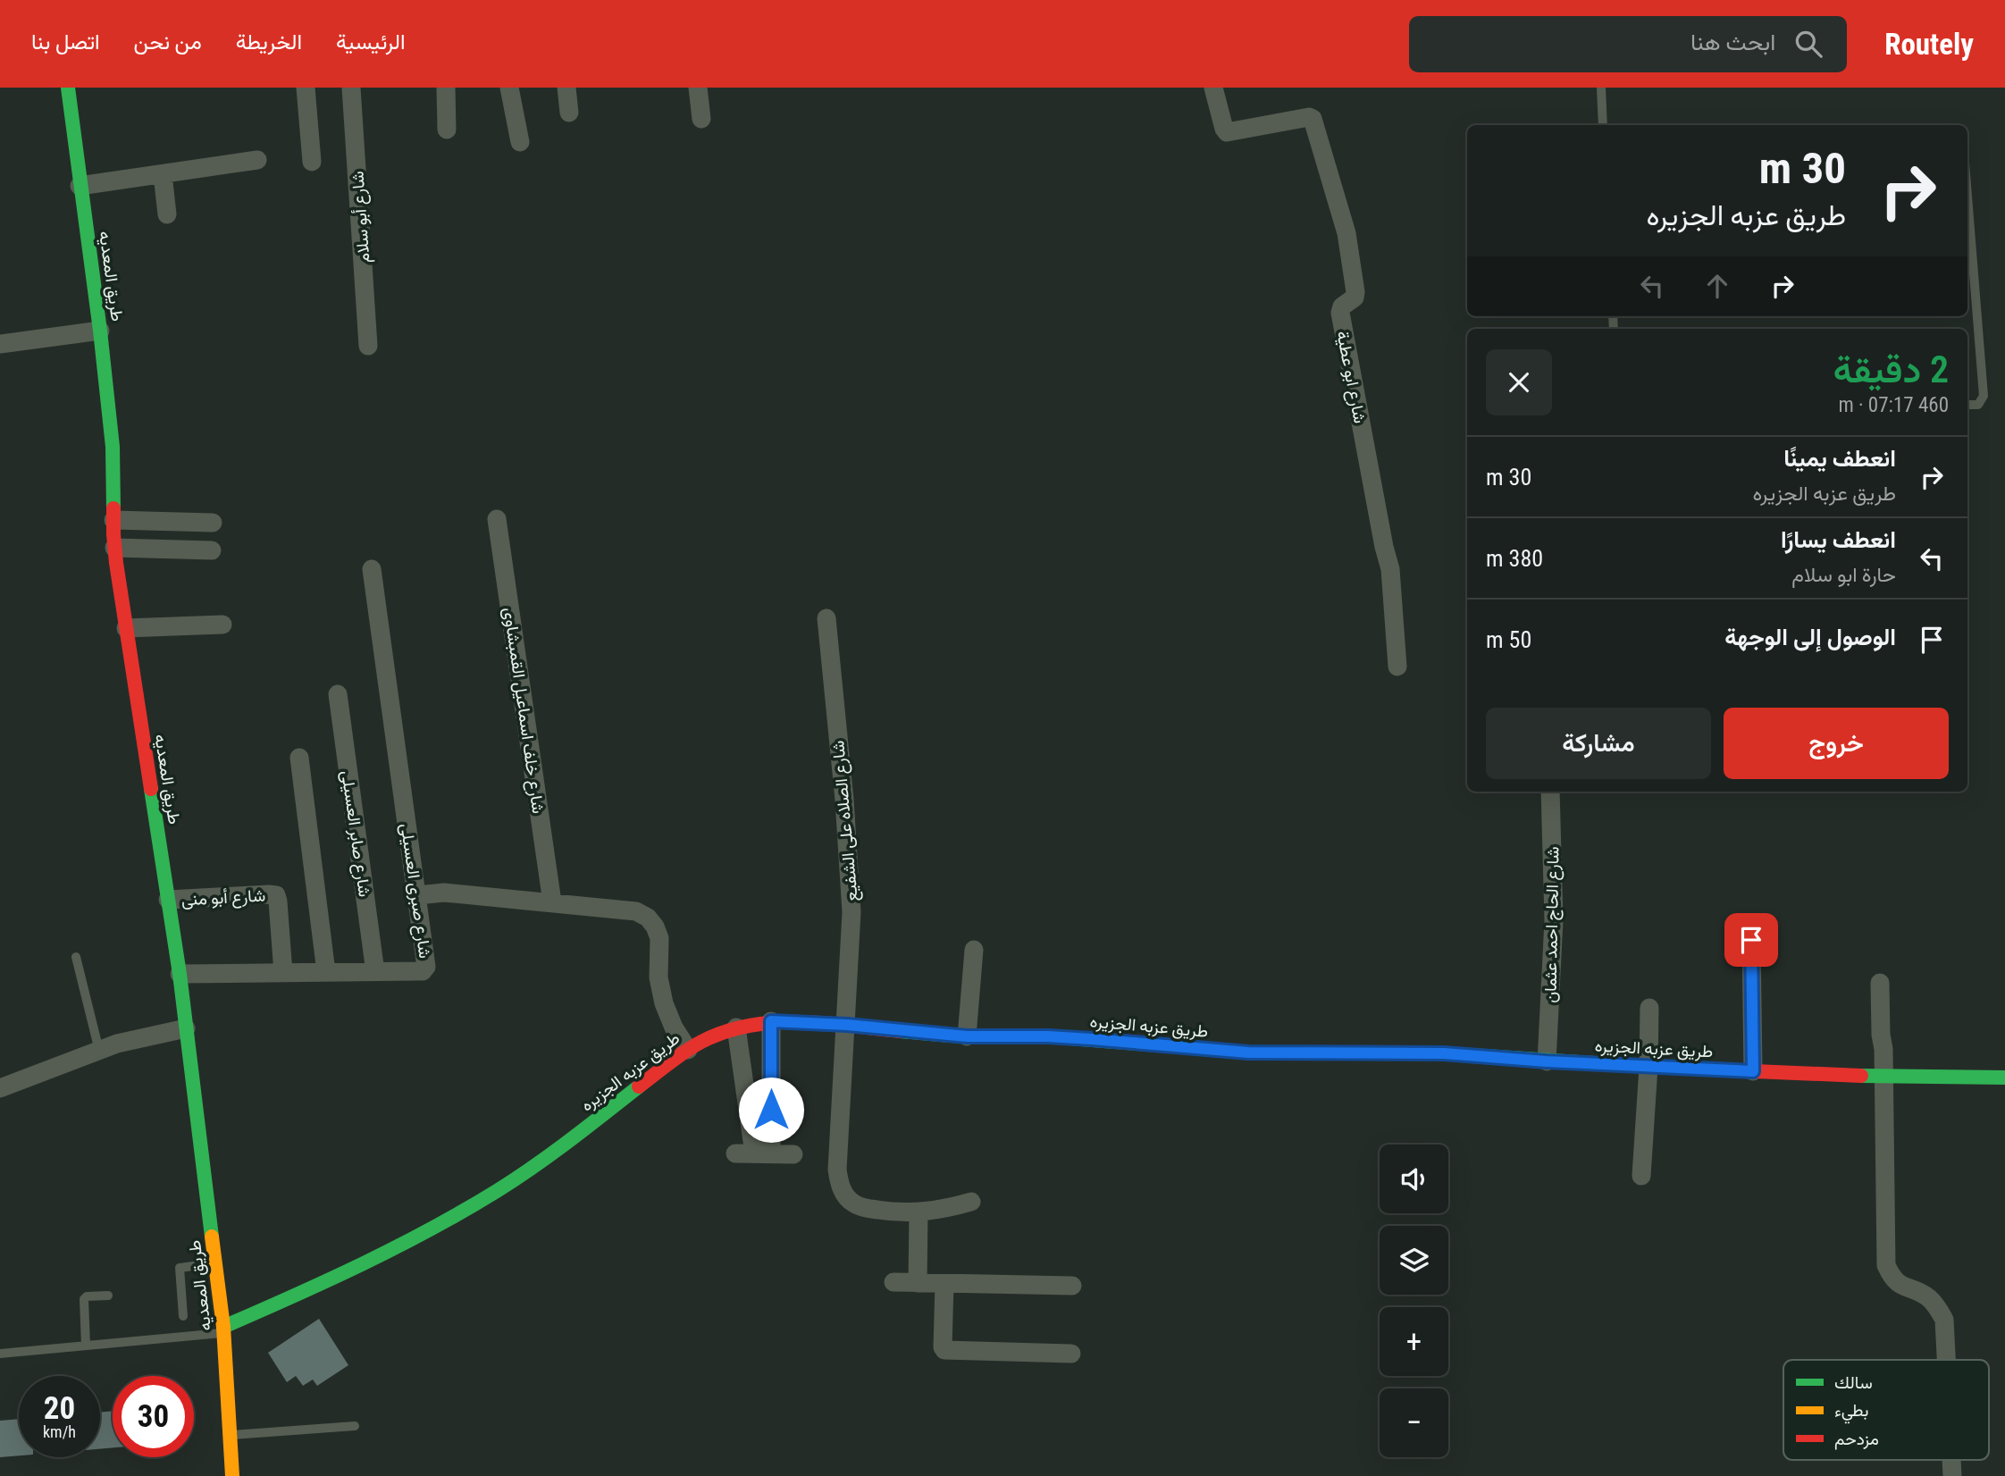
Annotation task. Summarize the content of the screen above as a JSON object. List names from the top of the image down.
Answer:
{
  "streets": {
    "street": [
      "شارع أبو سلام",
      "طريق المعديه",
      "شارع ابو عطية",
      "شارع خلف اسماعيل القمبشاوى",
      "شارع الصلاه على الشفيع",
      "شارع صابر العسيلى",
      "شارع صبرى العسيلى",
      "شارع أبو منى",
      "شارع الحاج احمد عثمان",
      "طريق عزبه الجزيره"
    ]
  },
  "crossings": [
    ["طريق المعديه", "شارع صبرى العسيلى"],
    ["طريق المعديه", "شارع أبو منى"],
    ["طريق المعديه", "طريق عزبه الجزيره"],
    ["شارع الصلاه على الشفيع", "طريق عزبه الجزيره"],
    ["شارع صابر العسيلى", "شارع صبرى العسيلى"],
    ["شارع صبرى العسيلى", "شارع أبو منى"],
    ["شارع الحاج احمد عثمان", "طريق عزبه الجزيره"]
  ],
  "legend": ["سالك", "بطيء", "مزدحم"],
  "page": {
    "header": "Routely",
    "search": "ابحث هنا",
    "nav": [
      "الرئيسية",
      "الخريطة",
      "من نحن",
      "اتصل بنا"
    ],
    "turn": ["30 m", "طريق عزبه الجزيره"],
    "heading": ["2 دقيقة", "460 m · 07:17"],
    "list": [
      {
        "name": "انعطف يمينًا",
        "note": "طريق عزبه الجزيره",
        "value": "30 m"
      },
      {
        "name": "انعطف يسارًا",
        "note": "حارة ابو سلام",
        "value": "380 m"
      },
      {
        "name": "الوصول إلى الوجهة",
        "value": "50 m"
      }
    ],
    "buttons": ["خروج", "مشاركة"],
    "map_buttons": ["+", "−"],
    "speed": "20 km/h",
    "limit": "30"
  }
}
